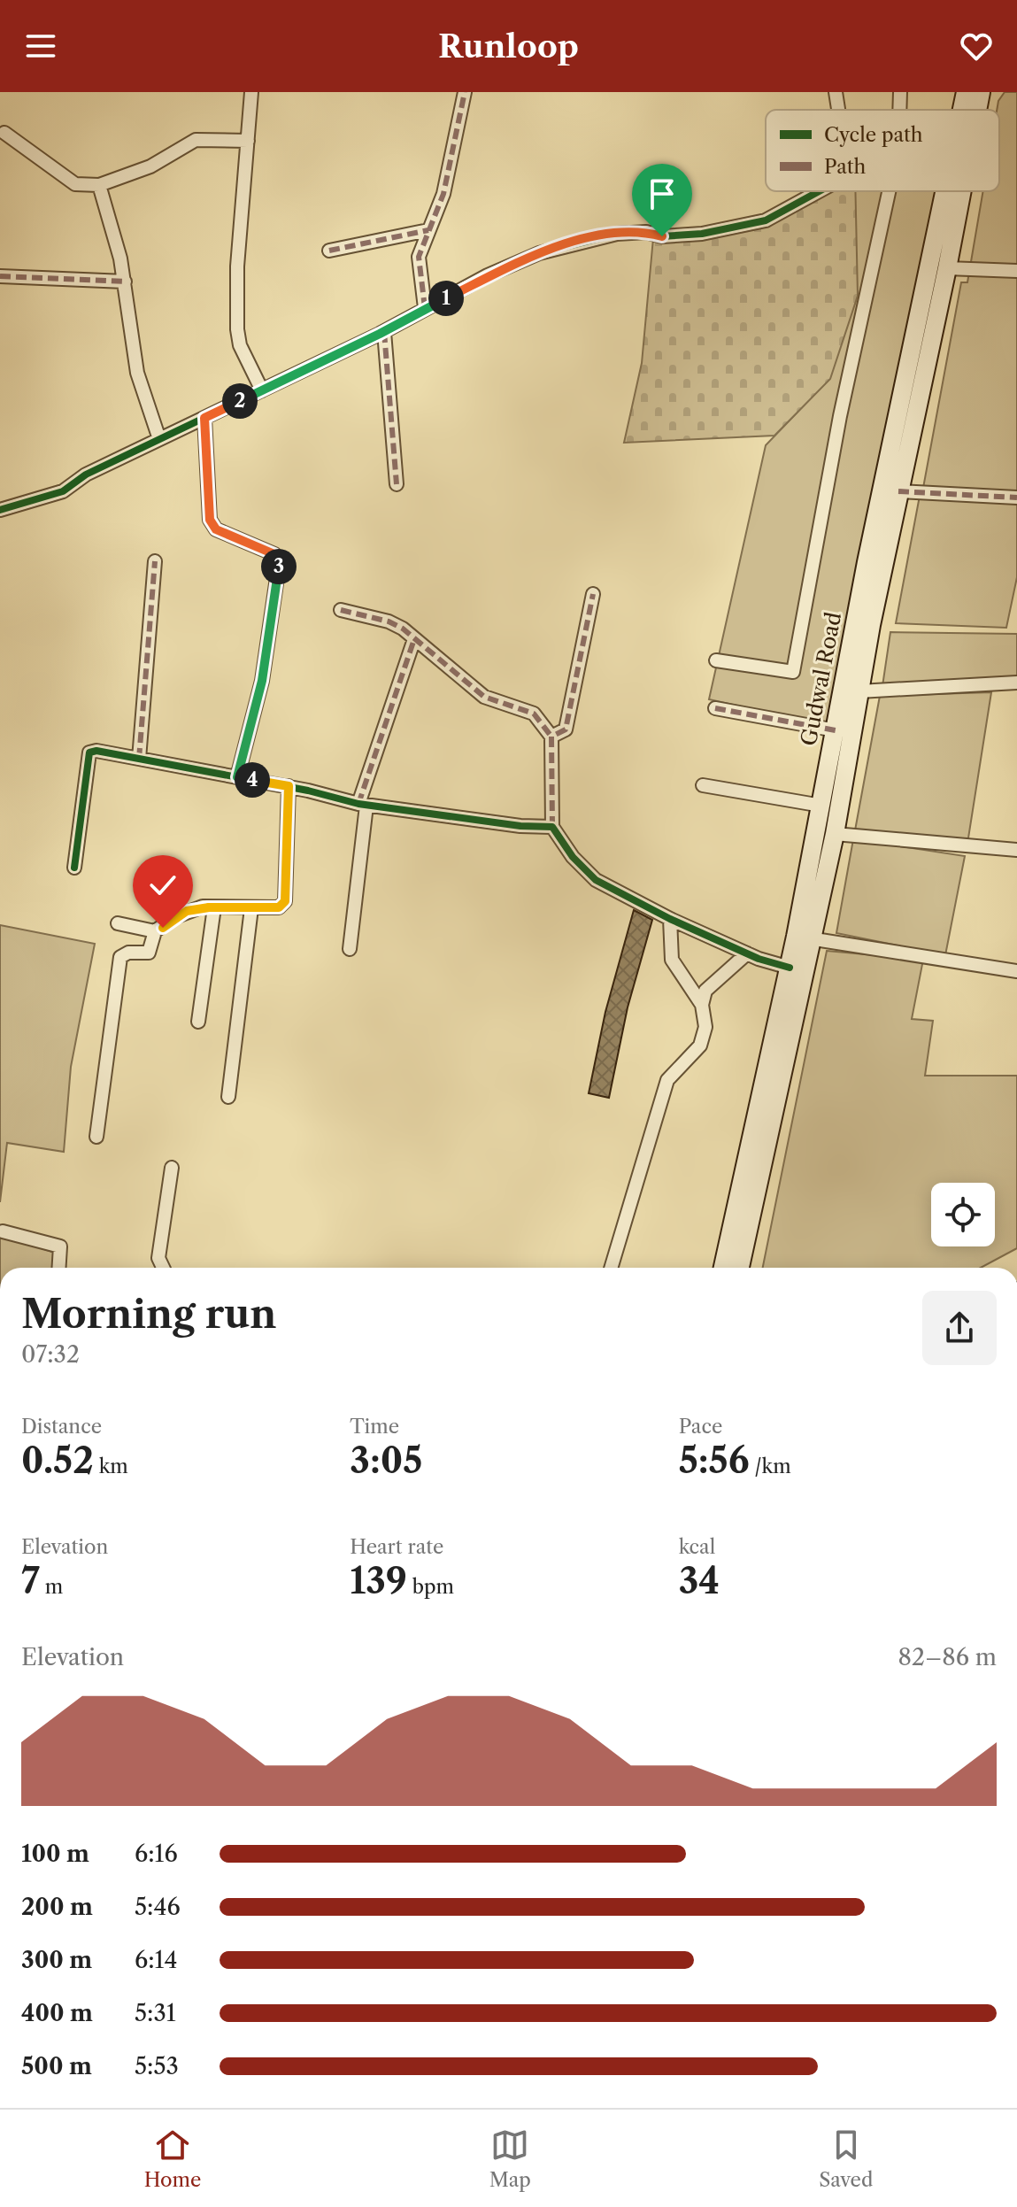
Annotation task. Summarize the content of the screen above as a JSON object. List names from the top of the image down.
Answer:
{
  "streets": {
    "main road": ["Gudwal Road"]
  },
  "legend": ["Cycle path", "Path"],
  "page": {
    "header": "Runloop",
    "pins": [
      "1",
      "2",
      "3",
      "4"
    ],
    "heading": ["Morning run", "07:32"],
    "stats": [
      ["Distance", "0.52 km"],
      ["Time", "3:05"],
      ["Pace", "5:56 /km"],
      ["Elevation", "7 m"],
      ["Heart rate", "139 bpm"],
      ["kcal", "34"]
    ],
    "chart": ["Elevation", "82–86 m"],
    "list": [
      {
        "name": "100 m",
        "note": "6:16"
      },
      {
        "name": "200 m",
        "note": "5:46"
      },
      {
        "name": "300 m",
        "note": "6:14"
      },
      {
        "name": "400 m",
        "note": "5:31"
      },
      {
        "name": "500 m",
        "note": "5:53"
      }
    ],
    "tabs": ["Home", "Map", "Saved"]
  }
}
